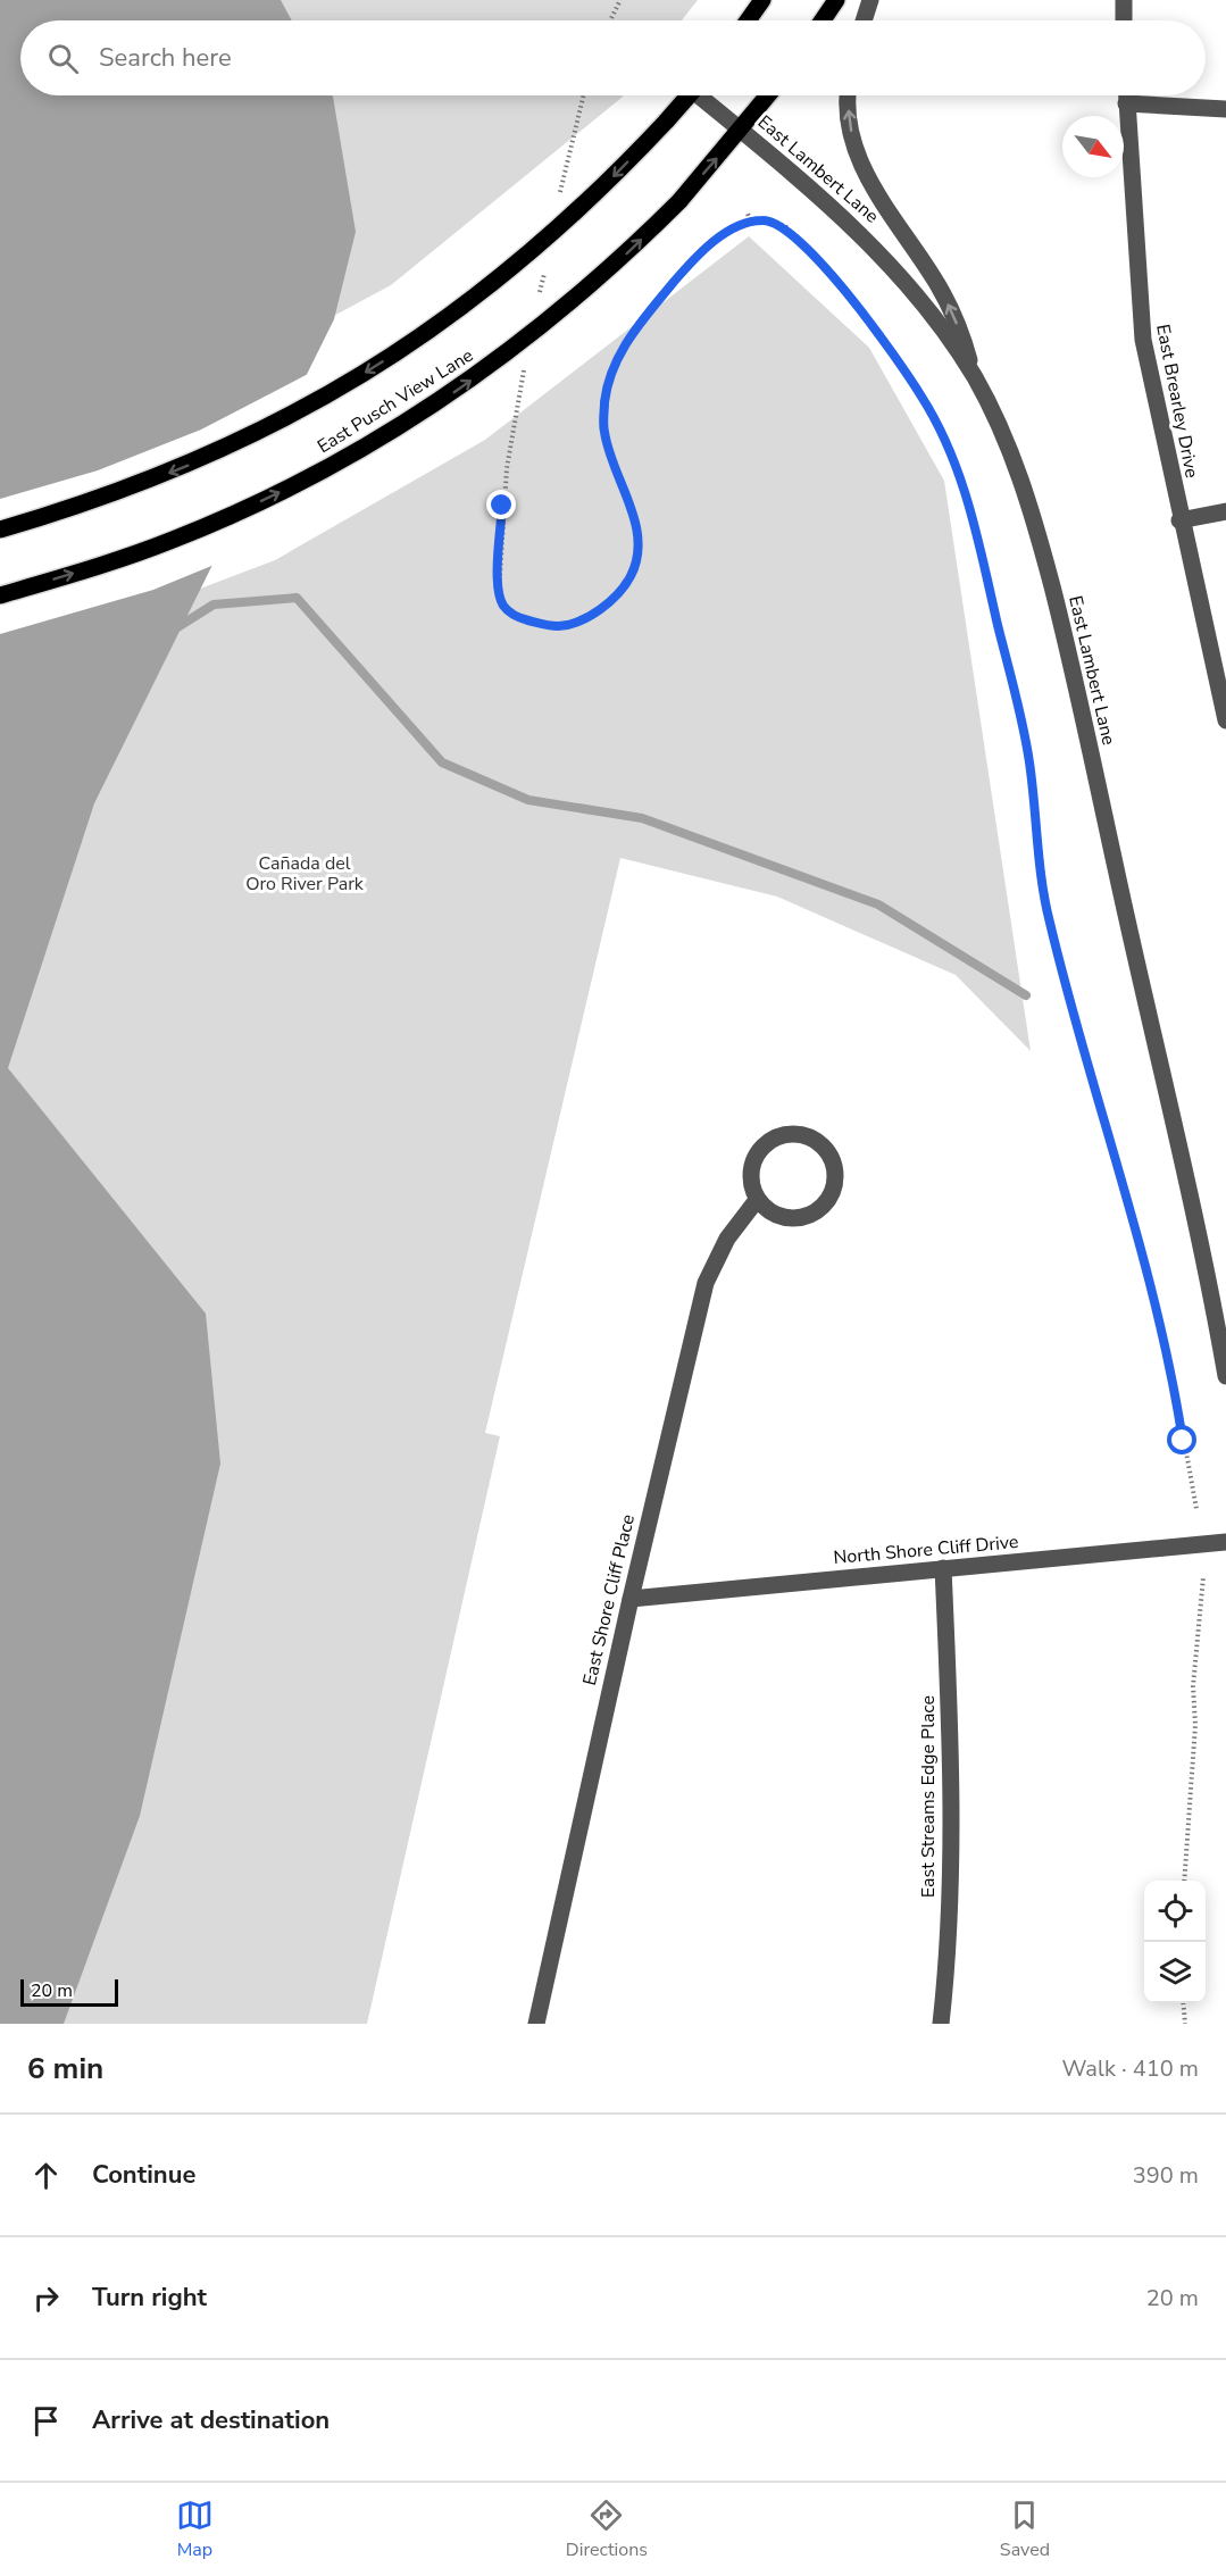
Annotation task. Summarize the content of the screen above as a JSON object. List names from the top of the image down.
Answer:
{
  "streets": {
    "main road": ["East Pusch View Lane"],
    "street": [
      "East Lambert Lane",
      "East Brearley Drive",
      "North Shore Cliff Drive",
      "East Shore Cliff Place",
      "East Streams Edge Place"
    ]
  },
  "crossings": [
    ["East Lambert Lane", "East Pusch View Lane"],
    ["North Shore Cliff Drive", "East Shore Cliff Place"],
    ["North Shore Cliff Drive", "East Streams Edge Place"]
  ],
  "parks": ["Cañada del Oro River Park"],
  "scale_bar": "20 m",
  "north": "bottom right",
  "page": {
    "search": "Search here",
    "scale": "20 m",
    "heading": ["6 min", "Walk · 410 m"],
    "list": [
      ["Continue", "390 m"],
      ["Turn right", "20 m"],
      "Arrive at destination"
    ],
    "nav": ["Map", "Directions", "Saved"]
  }
}
